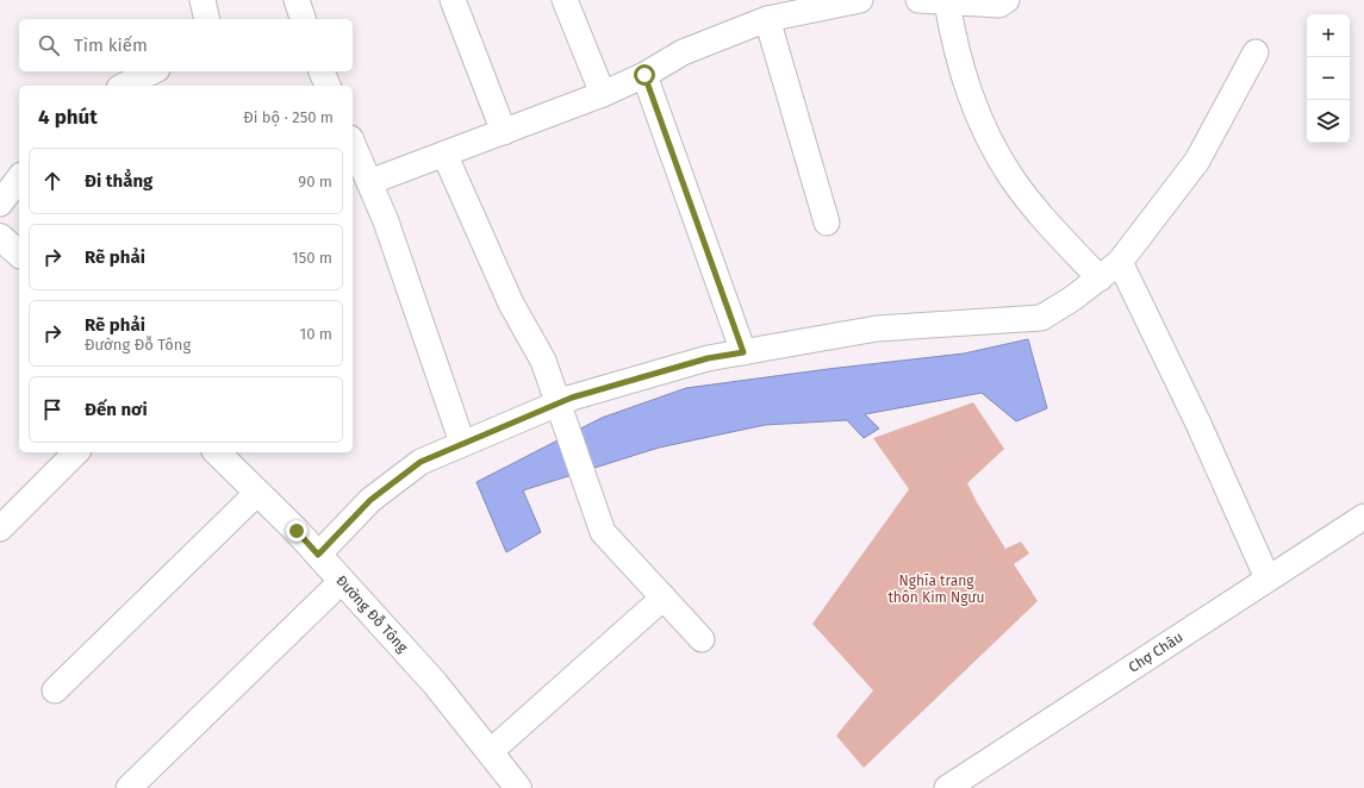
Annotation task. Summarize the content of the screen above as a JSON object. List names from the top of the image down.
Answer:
{
  "streets": {
    "main road": ["Đường Đỗ Tông"],
    "street": ["Chợ Châu"]
  },
  "parks": ["Nghĩa trang thôn Kim Ngưu"],
  "page": {
    "map_buttons": ["+", "−"],
    "search": "Tìm kiếm",
    "heading": ["4 phút", "Đi bộ · 250 m"],
    "list": [
      ["Đi thẳng", "90 m"],
      ["Rẽ phải", "150 m"],
      ["Rẽ phải", "Đường Đỗ Tông", "10 m"],
      "Đến nơi"
    ]
  }
}
